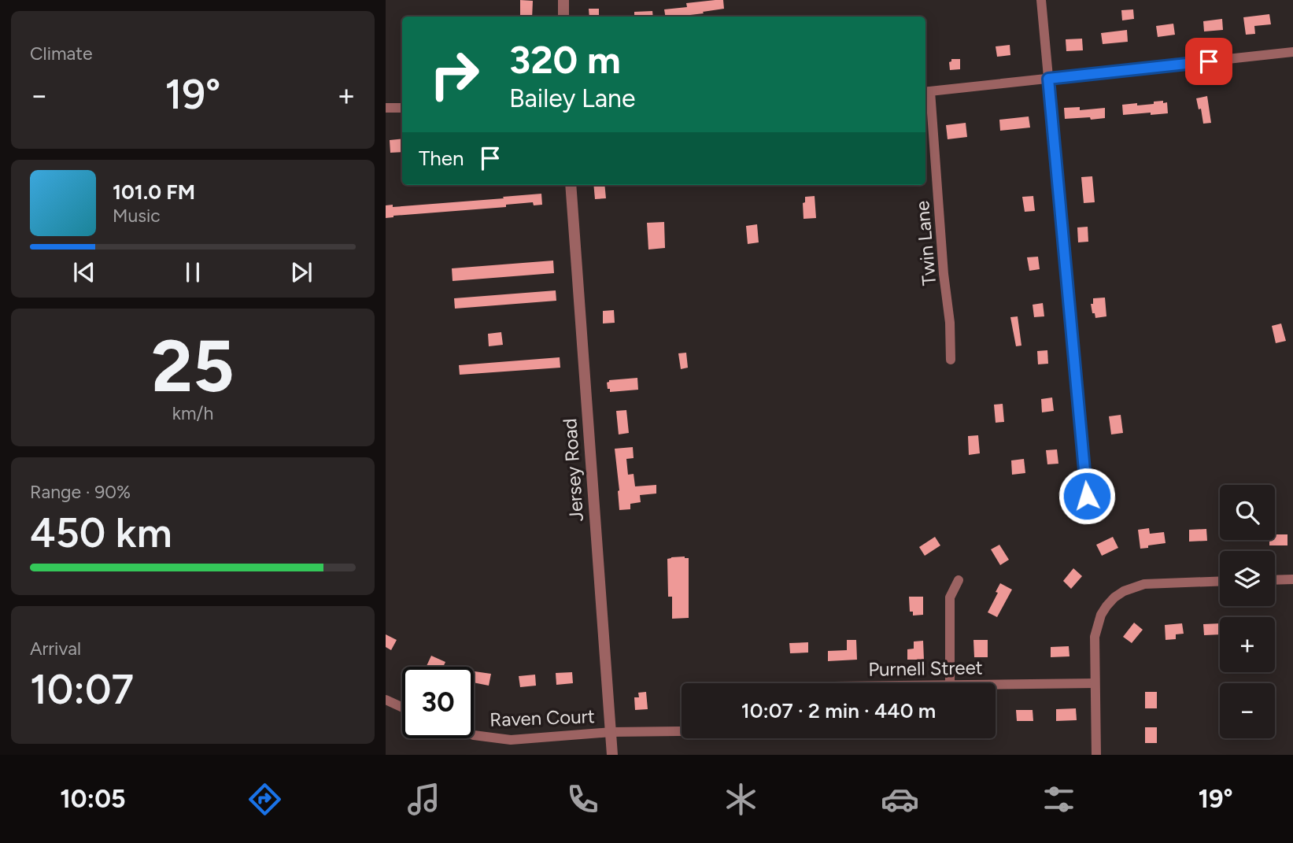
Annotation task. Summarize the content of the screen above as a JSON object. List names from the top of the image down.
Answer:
{
  "streets": {
    "street": [
      "Twin Lane",
      "Jersey Road",
      "Purnell Street",
      "Raven Court"
    ]
  },
  "crossings": [
    ["Jersey Road", "Raven Court"]
  ],
  "page": {
    "tile": [
      "Climate",
      ["25", "km/h"],
      ["Range · 90%", "450 km"],
      ["Arrival", "10:07"]
    ],
    "turn": ["320 m", "Bailey Lane"],
    "heat": ["−", "19°", "+"],
    "then": "Then",
    "song": ["101.0 FM", "Music"],
    "map_buttons": ["+", "−"],
    "limit": "30",
    "trip": "10:07 · 2 min · 440 m",
    "tabs": ["10:05", "19°"]
  }
}
